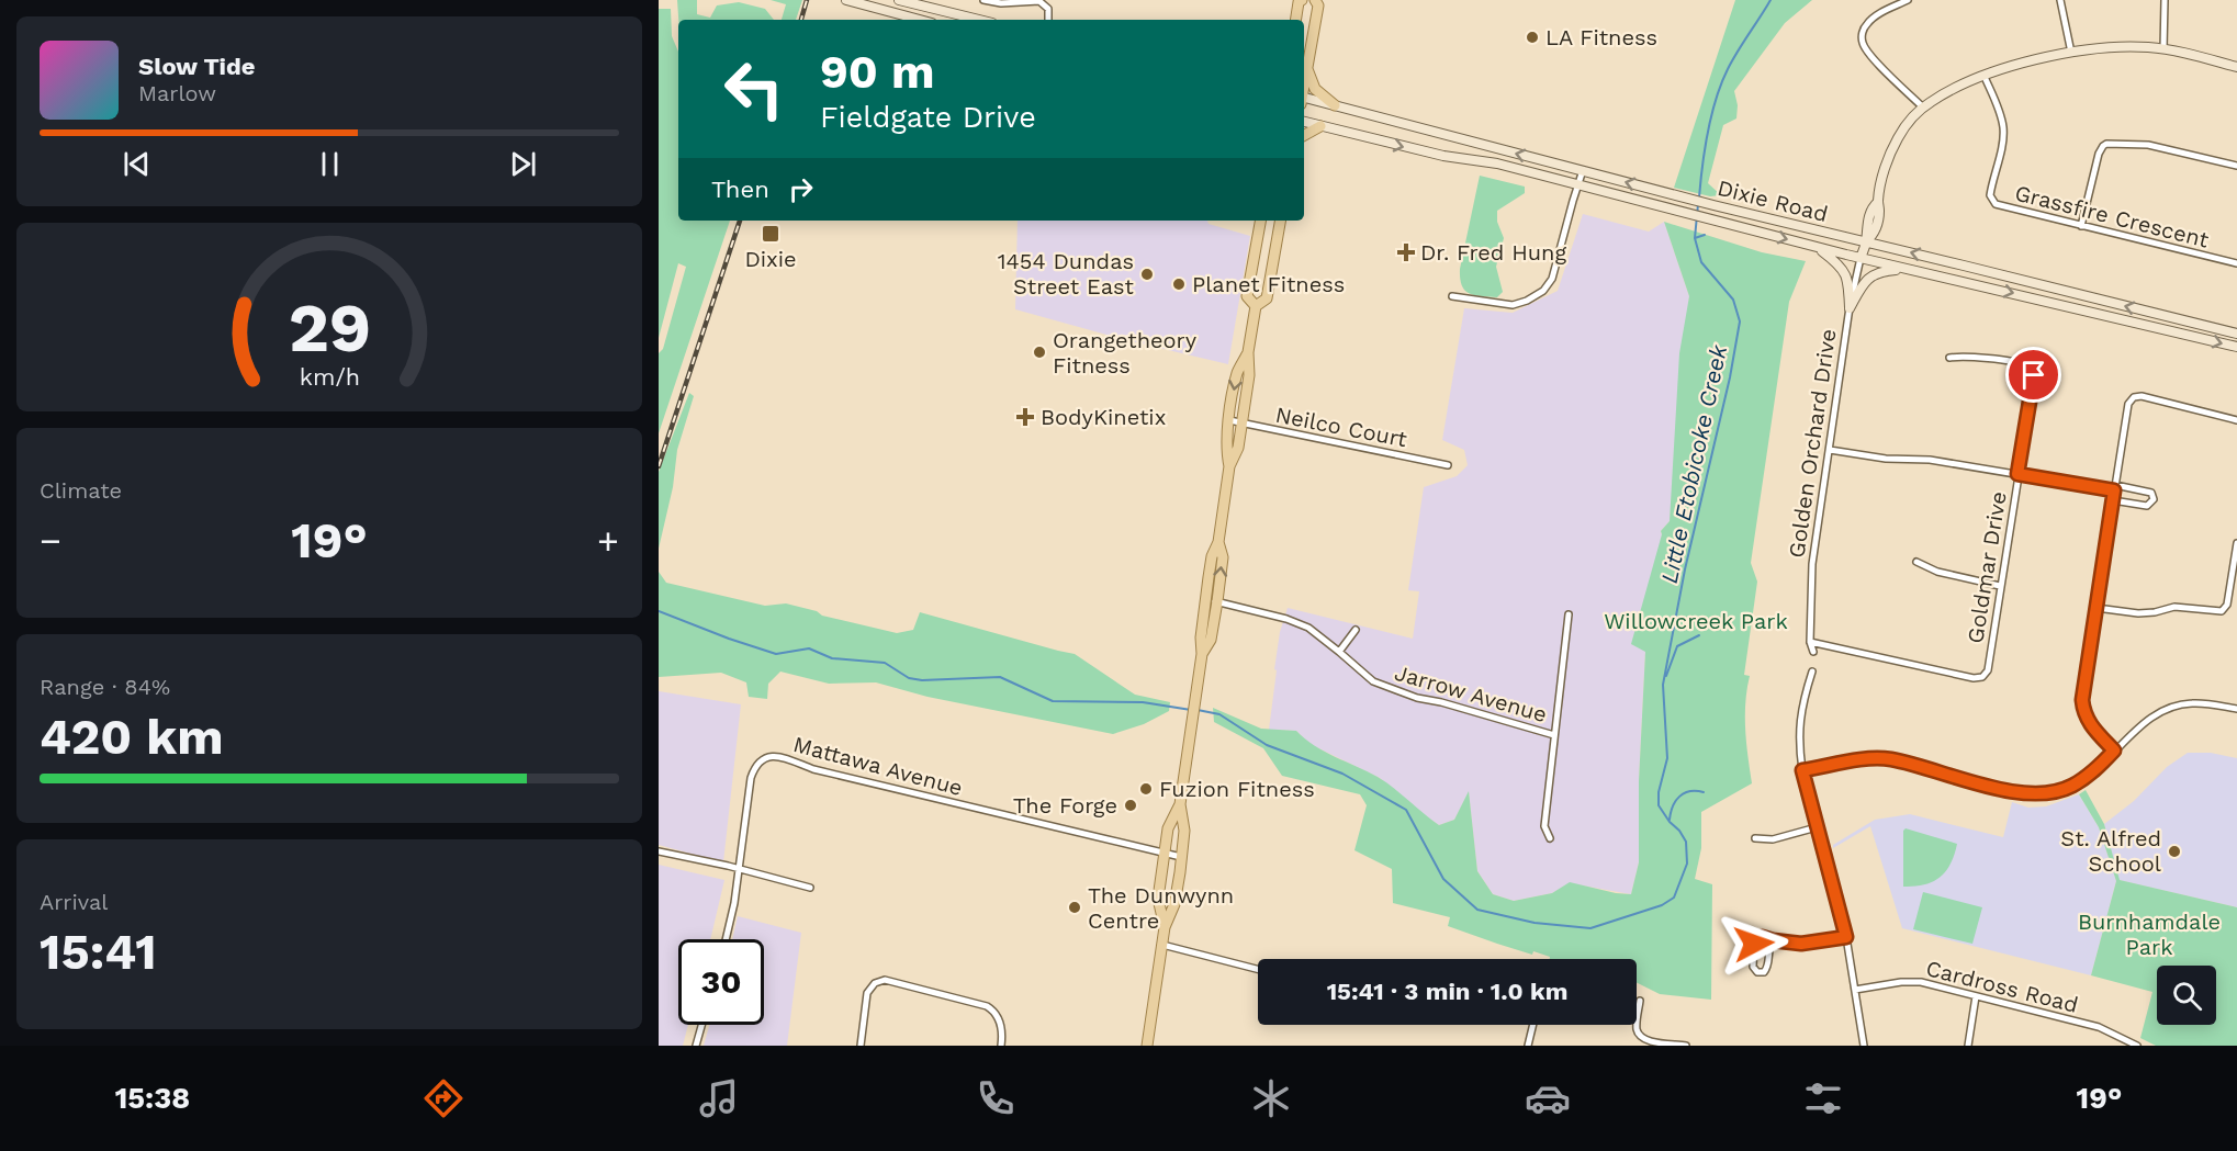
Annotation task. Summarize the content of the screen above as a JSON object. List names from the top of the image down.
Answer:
{
  "streets": {
    "main road": ["Dixie Road", "Golden Orchard Drive"],
    "street": [
      "Grassfire Crescent",
      "Neilco Court",
      "Goldmar Drive",
      "Jarrow Avenue",
      "Mattawa Avenue",
      "Cardross Road"
    ]
  },
  "crossings": [
    ["Dixie Road", "Golden Orchard Drive"],
    ["Grassfire Crescent", "Golden Orchard Drive"],
    ["Golden Orchard Drive", "Goldmar Drive"]
  ],
  "water": ["Little Etobicoke Creek"],
  "parks": ["Willowcreek Park", "Burnhamdale Park"],
  "places": {
    "other": [
      "LA Fitness",
      "1454 Dundas Street East",
      "Planet Fitness",
      "Orangetheory Fitness",
      "Fuzion Fitness",
      "The Forge",
      "St. Alfred School",
      "The Dunwynn Centre"
    ],
    "transit": ["Dixie"],
    "health": ["Dr. Fred Hung", "BodyKinetix"]
  },
  "page": {
    "turn": ["90 m", "Fieldgate Drive"],
    "song": ["Slow Tide", "Marlow"],
    "then": "Then",
    "tile": [
      "Climate",
      ["Range · 84%", "420 km"],
      ["Arrival", "15:41"]
    ],
    "heat": ["−", "19°", "+"],
    "limit": "30",
    "trip": "15:41 · 3 min · 1.0 km",
    "tabs": ["15:38", "19°"],
    "gauge": ["29", "km/h"]
  }
}
